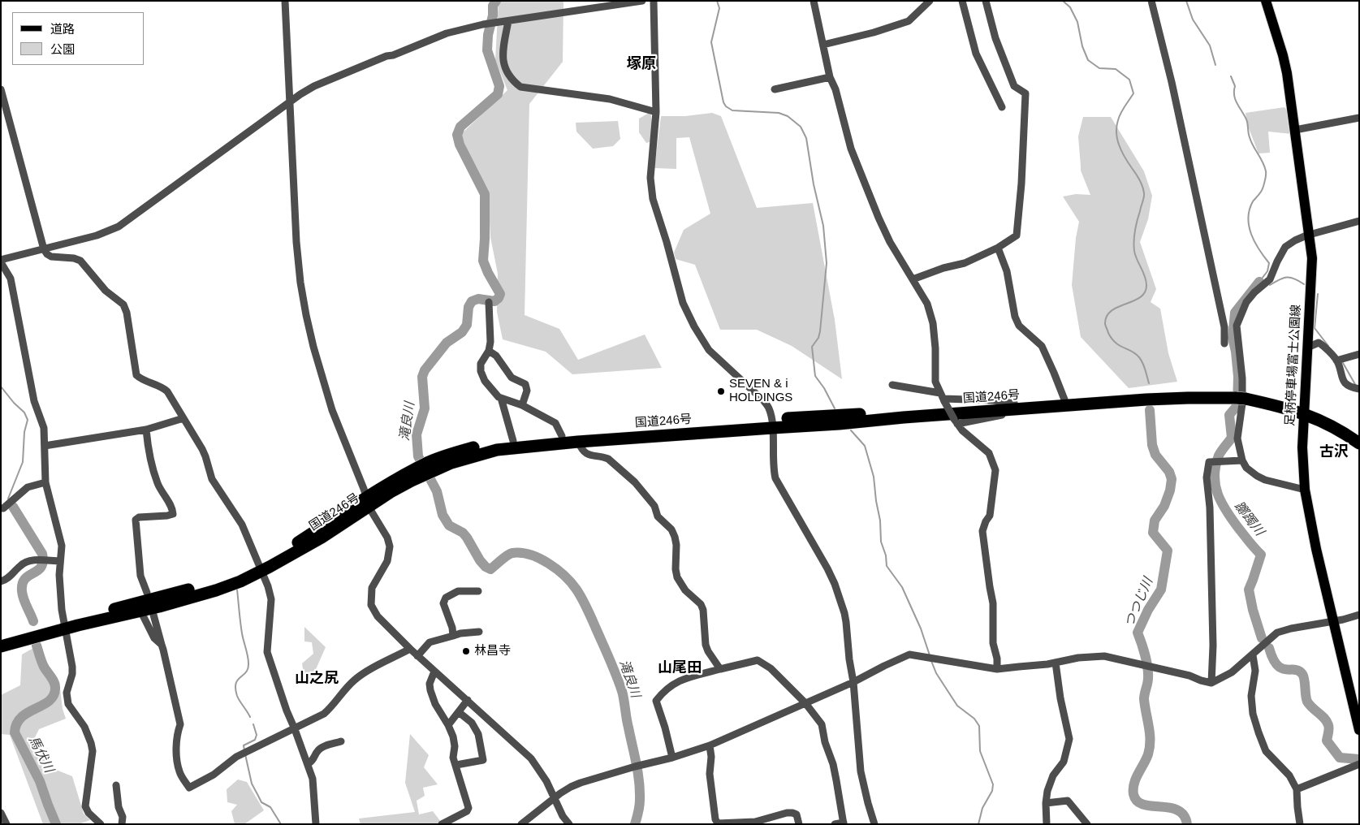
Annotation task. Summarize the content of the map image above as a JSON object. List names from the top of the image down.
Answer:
{
  "streets": {
    "highway": ["国道246号"],
    "main road": ["足柄停車場富士公園線"]
  },
  "crossings": [
    ["足柄停車場富士公園線", "国道246号"]
  ],
  "districts": [
    "塚原",
    "古沢",
    "山尾田",
    "山之尻"
  ],
  "water": [
    "滝良川",
    "躑躅川",
    "つつじ川",
    "馬伏川"
  ],
  "places": ["SEVEN & i HOLDINGS", "林昌寺"],
  "legend": ["道路", "公園"]
}
